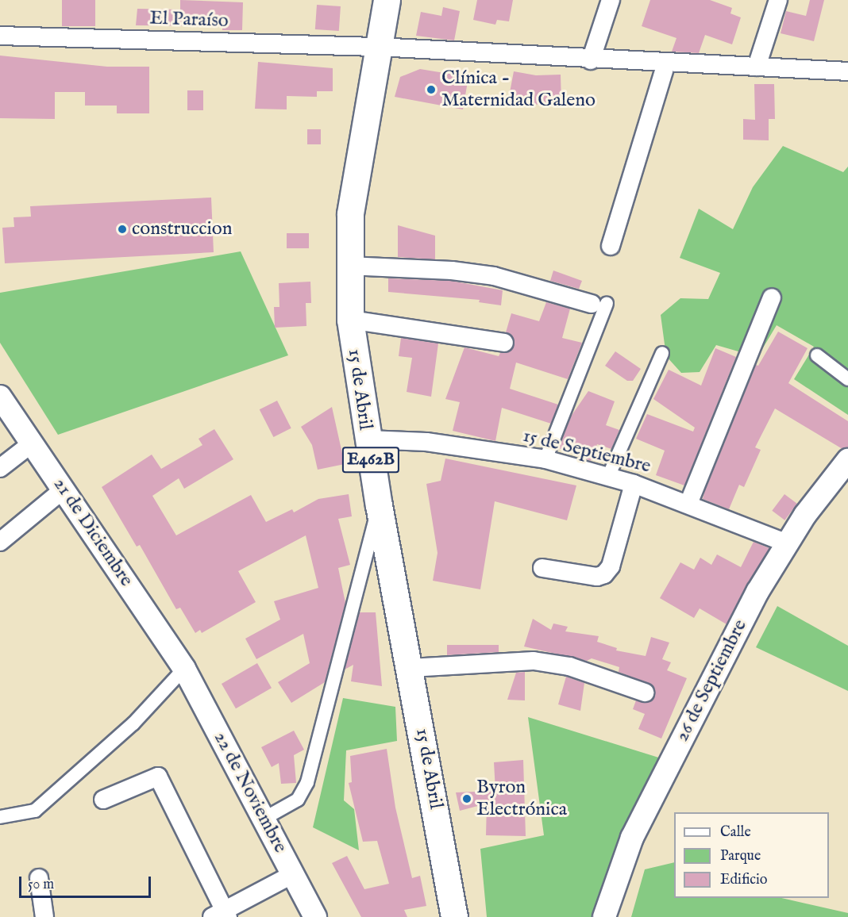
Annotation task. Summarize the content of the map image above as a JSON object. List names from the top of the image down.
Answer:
{
  "streets": {
    "main road": ["15 de Abril", "E462B"],
    "street": [
      "El Paraíso",
      "15 de Septiembre",
      "21 de Diciembre",
      "26 de Septiembre",
      "22 de Noviembre"
    ]
  },
  "crossings": [
    ["El Paraíso", "15 de Abril"],
    ["15 de Abril", "15 de Septiembre"],
    ["15 de Septiembre", "26 de Septiembre"],
    ["21 de Diciembre", "22 de Noviembre"]
  ],
  "places": ["Clínica - Maternidad Galeno", "construccion", "Byron Electrónica"],
  "legend": ["Calle", "Parque", "Edificio"],
  "scale_bar": "50 m"
}
